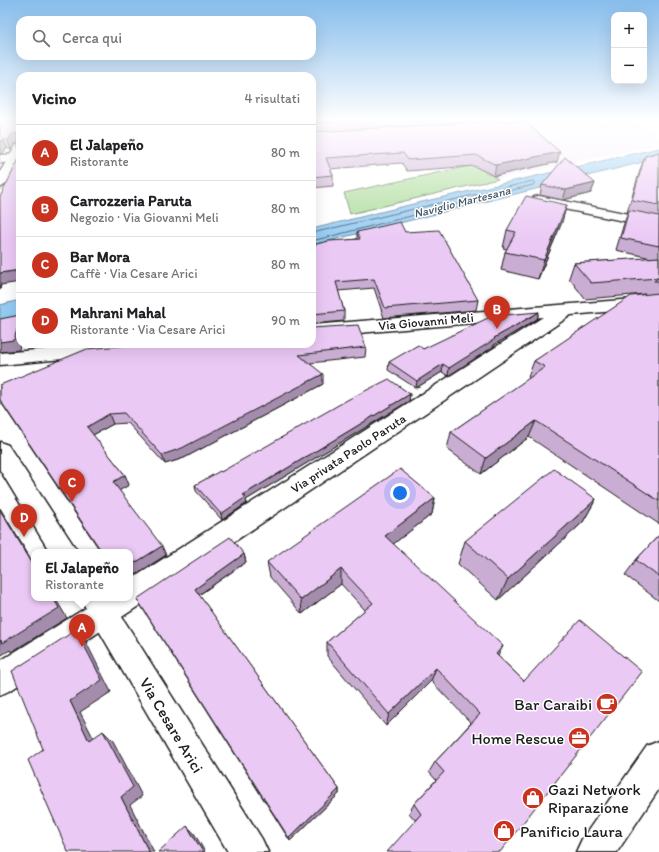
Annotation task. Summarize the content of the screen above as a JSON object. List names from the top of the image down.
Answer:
{
  "streets": {
    "street": ["Via Giovanni Meli", "Via privata Paolo Paruta", "Via Cesare Arici"]
  },
  "crossings": [
    ["Via Giovanni Meli", "Via privata Paolo Paruta"],
    ["Via privata Paolo Paruta", "Via Cesare Arici"]
  ],
  "water": ["Naviglio Martesana"],
  "places": {
    "cafe": ["Bar Caraibi"],
    "office": ["Home Rescue"],
    "shop": ["Gazi Network Riparazione", "Panificio Laura"]
  },
  "page": {
    "map_buttons": ["+", "−"],
    "search": "Cerca qui",
    "heading": ["Vicino", "4 risultati"],
    "list": [
      {
        "mark": "A",
        "name": "El Jalapeño",
        "note": "Ristorante",
        "value": "80 m"
      },
      {
        "mark": "B",
        "name": "Carrozzeria Paruta",
        "note": "Negozio · Via Giovanni Meli",
        "value": "80 m"
      },
      {
        "mark": "C",
        "name": "Bar Mora",
        "note": "Caffè · Via Cesare Arici",
        "value": "80 m"
      },
      {
        "mark": "D",
        "name": "Mahrani Mahal",
        "note": "Ristorante · Via Cesare Arici",
        "value": "90 m"
      }
    ],
    "pins": [
      "B",
      "C",
      "D",
      "A"
    ],
    "popup": ["El Jalapeño", "Ristorante"]
  }
}
